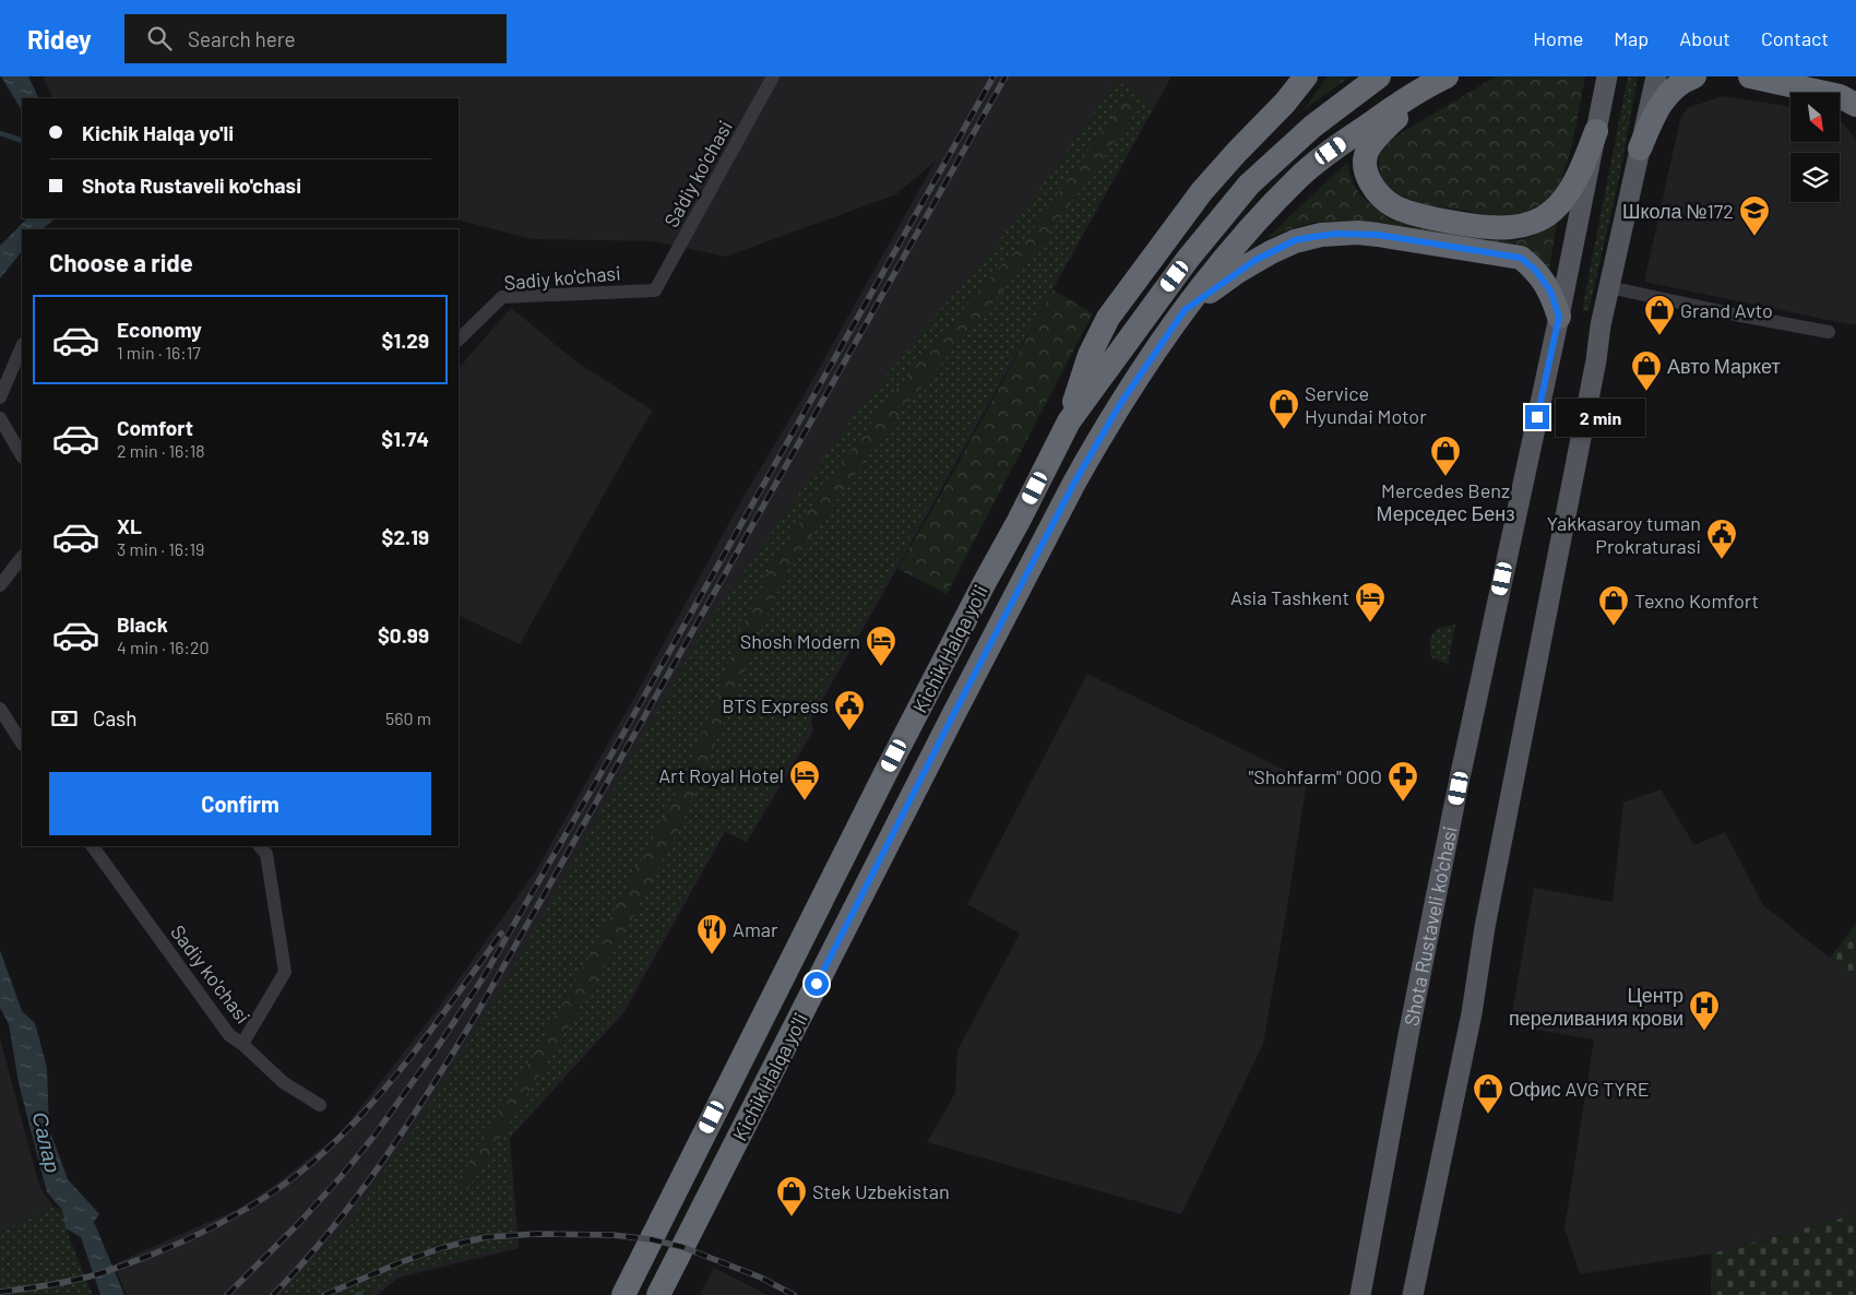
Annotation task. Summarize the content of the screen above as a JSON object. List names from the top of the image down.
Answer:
{
  "streets": {
    "highway": ["Kichik Halqa yo'li"],
    "main road": ["Shota Rustaveli ko'chasi"],
    "street": ["Sa'diy ko'chasi", "Sadiy ko'chasi"]
  },
  "crossings": [
    ["Sa'diy ko'chasi", "Sadiy ko'chasi"]
  ],
  "water": ["Салар"],
  "places": {
    "school or university": ["Школа №172"],
    "shop": [
      "Grand Avto",
      "Авто Маркет",
      "Service Hyundai Motor",
      "Mercedes Benz Мерседес Бенз",
      "Texno Komfort",
      "Офис AVG TYRE",
      "Stek Uzbekistan"
    ],
    "public building": ["Yakkasaroy tuman Prokraturasi", "BTS Express"],
    "hotel": ["Asia Tashkent", "Shosh Modern", "Art Royal Hotel"],
    "pharmacy": ["\"Shohfarm\" OOO"],
    "restaurant": ["Amar"],
    "hospital": ["Центр переливания крови"]
  },
  "north": "bottom right",
  "page": {
    "header": "Ridey",
    "search": "Search here",
    "nav": [
      "Home",
      "Map",
      "About",
      "Contact"
    ],
    "banner": ["Kichik Halqa yo'li", "Shota Rustaveli ko'chasi"],
    "heading": "Choose a ride",
    "list": [
      {
        "name": "Economy",
        "note": "1 min · 16:17",
        "value": "$1.29"
      },
      {
        "name": "Comfort",
        "note": "2 min · 16:18",
        "value": "$1.74"
      },
      {
        "name": "XL",
        "note": "3 min · 16:19",
        "value": "$2.19"
      },
      {
        "name": "Black",
        "note": "4 min · 16:20",
        "value": "$0.99"
      }
    ],
    "bubble": "2 min",
    "pay": ["Cash", "560 m"],
    "buttons": "Confirm"
  }
}
